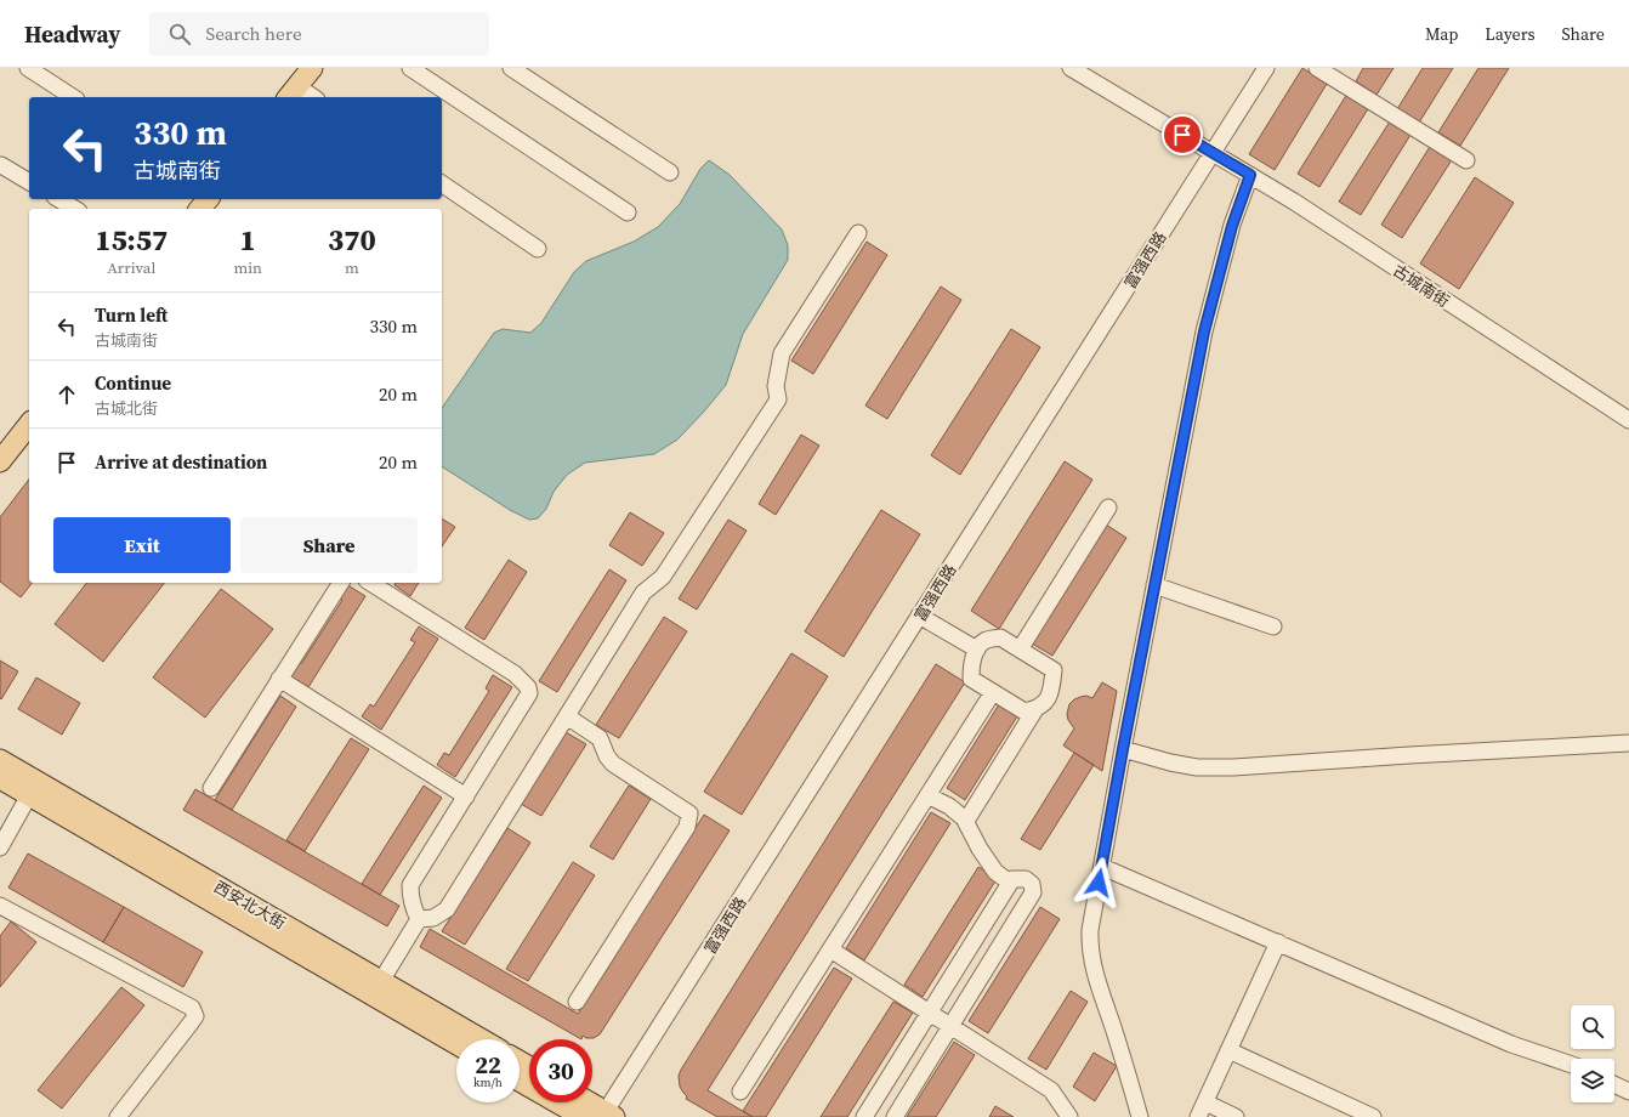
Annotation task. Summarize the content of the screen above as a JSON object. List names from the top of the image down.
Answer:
{
  "streets": {
    "main road": ["西安北大街"],
    "street": ["富强西路", "古城南街"]
  },
  "crossings": [
    ["富强西路", "古城南街"]
  ],
  "page": {
    "header": "Headway",
    "search": "Search here",
    "nav": ["Map", "Layers", "Share"],
    "turn": ["330 m", "古城南街"],
    "eta": [
      "15:57",
      "Arrival",
      "1",
      "min",
      "370",
      "m"
    ],
    "list": [
      {
        "name": "Turn left",
        "note": "古城南街",
        "value": "330 m"
      },
      {
        "name": "Continue",
        "note": "古城北街",
        "value": "20 m"
      },
      {
        "name": "Arrive at destination",
        "value": "20 m"
      }
    ],
    "buttons": ["Exit", "Share"],
    "speed": "22 km/h",
    "limit": "30"
  }
}
